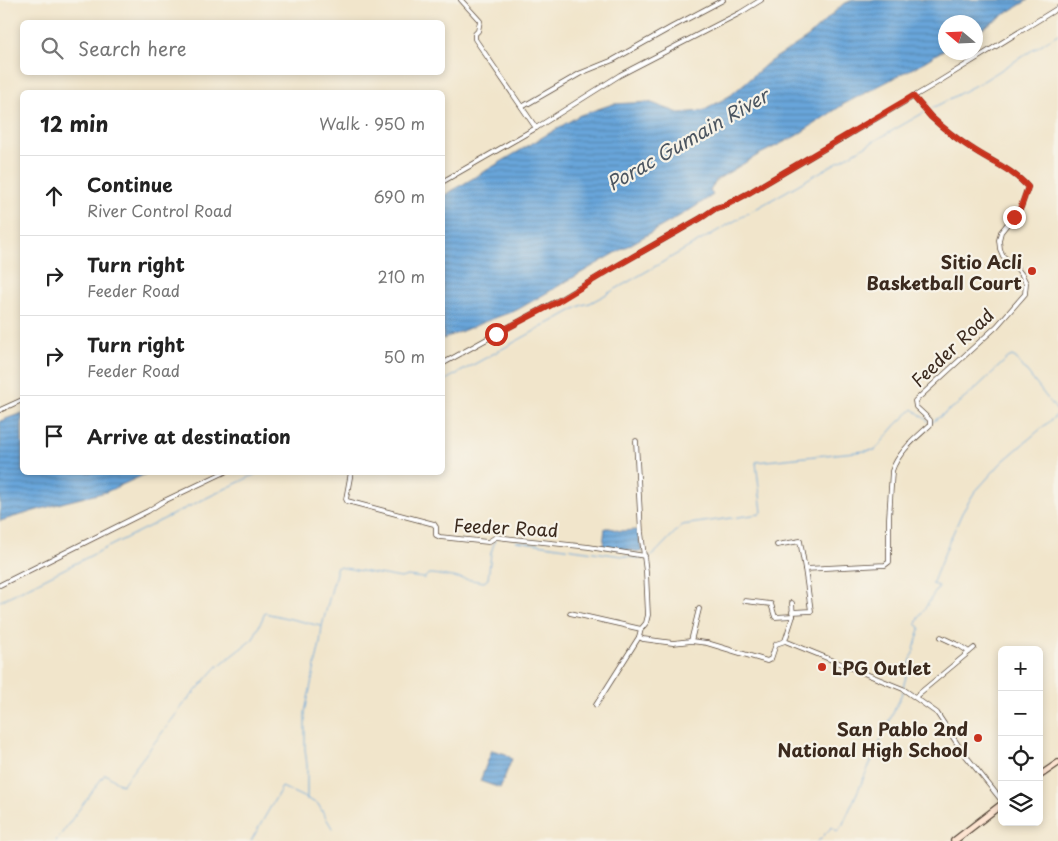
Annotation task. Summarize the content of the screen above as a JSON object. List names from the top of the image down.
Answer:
{
  "streets": {
    "street": ["Feeder Road"]
  },
  "water": ["Porac Gumain River"],
  "places": ["Sitio Acli Basketball Court", "LPG Outlet", "San Pablo 2nd National High School"],
  "north": "left",
  "page": {
    "search": "Search here",
    "heading": ["12 min", "Walk · 950 m"],
    "list": [
      ["Continue", "River Control Road", "690 m"],
      ["Turn right", "Feeder Road", "210 m"],
      ["Turn right", "Feeder Road", "50 m"],
      "Arrive at destination"
    ],
    "map_buttons": ["+", "−"]
  }
}
